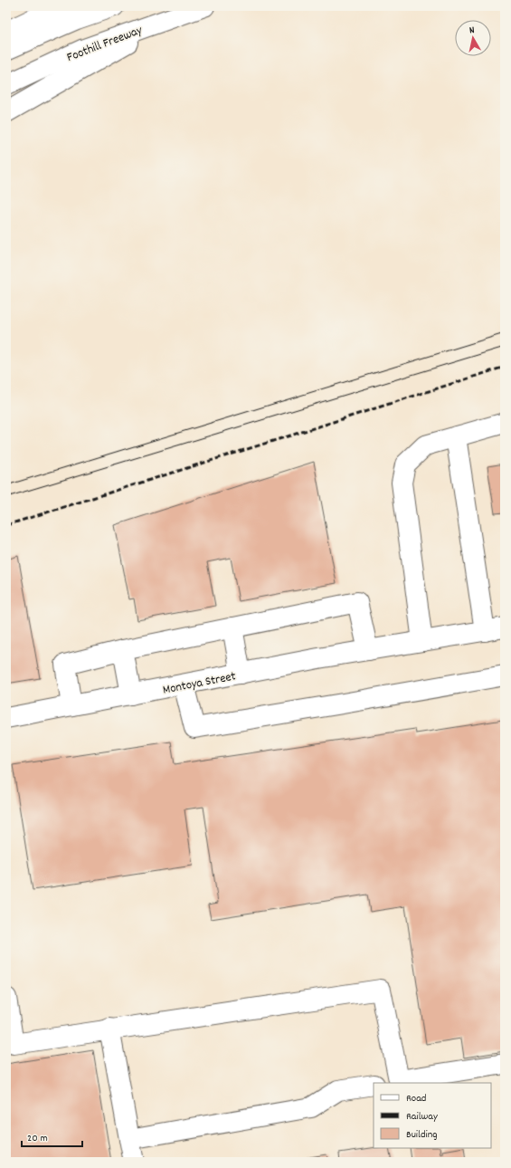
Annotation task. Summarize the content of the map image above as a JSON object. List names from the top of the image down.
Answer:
{
  "streets": {
    "main road": ["Foothill Freeway", "Montoya Street"]
  },
  "legend": ["Road", "Railway", "Building"],
  "scale_bar": "20 m",
  "north": "top"
}
